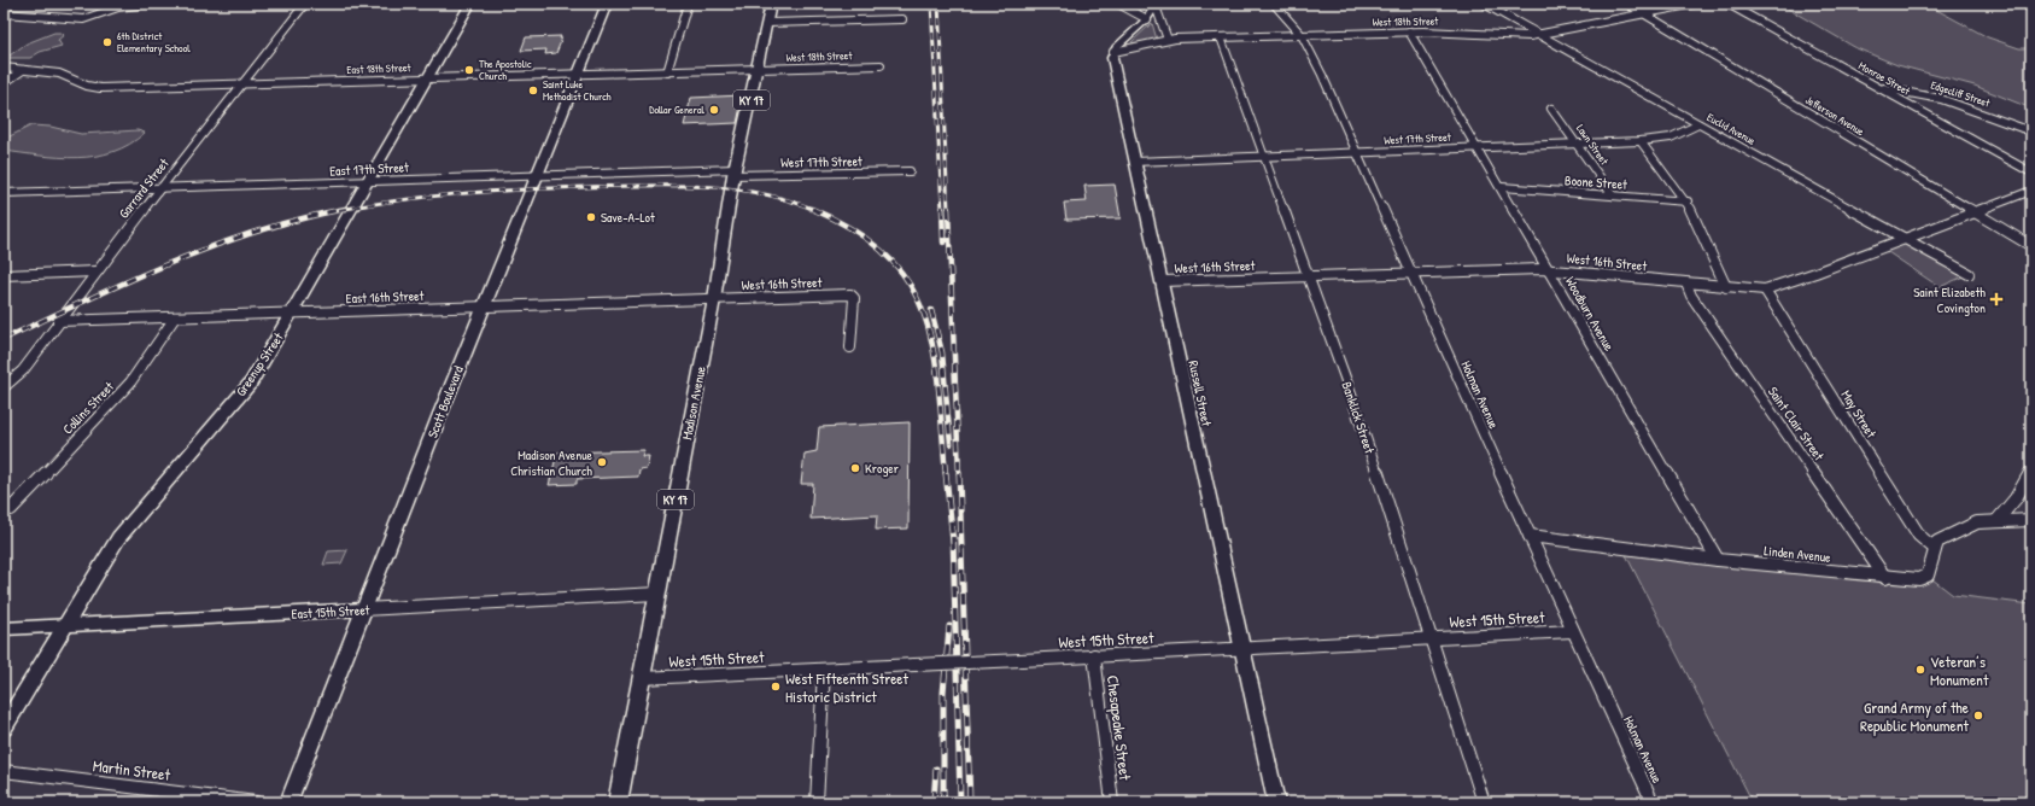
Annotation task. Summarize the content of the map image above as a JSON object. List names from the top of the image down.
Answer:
{
  "streets": {
    "main road": [
      "KY 17",
      "Greenup Street",
      "Scott Boulevard",
      "Madison Avenue"
    ],
    "street": [
      "West 18th Street",
      "East 18th Street",
      "Monroe Street",
      "Edgecliff Street",
      "Jefferson Avenue",
      "Euclid Avenue",
      "West 17th Street",
      "Lawn Street",
      "East 17th Street",
      "Boone Street",
      "Garrard Street",
      "West 16th Street",
      "East 16th Street",
      "Woodburn Avenue",
      "Russell Street",
      "Holman Avenue",
      "Collins Street",
      "May Street",
      "Banklick Street",
      "Saint Clair Street",
      "Linden Avenue",
      "East 15th Street",
      "West 15th Street",
      "Chesapeake Street",
      "Martin Street"
    ]
  },
  "crossings": [
    ["West 18th Street", "East 18th Street"],
    ["West 18th Street", "Jefferson Avenue"],
    ["West 18th Street", "Euclid Avenue"],
    ["West 18th Street", "Woodburn Avenue"],
    ["West 18th Street", "Russell Street"],
    ["West 18th Street", "Holman Avenue"],
    ["West 18th Street", "Madison Avenue"],
    ["West 18th Street", "Banklick Street"],
    ["East 18th Street", "Garrard Street"],
    ["East 18th Street", "Greenup Street"],
    ["East 18th Street", "Scott Boulevard"],
    ["East 18th Street", "Madison Avenue"],
    ["Monroe Street", "Edgecliff Street"],
    ["Jefferson Avenue", "West 16th Street"],
    ["Euclid Avenue", "West 17th Street"],
    ["Euclid Avenue", "West 16th Street"],
    ["West 17th Street", "Lawn Street"],
    ["West 17th Street", "East 17th Street"],
    ["West 17th Street", "Woodburn Avenue"],
    ["West 17th Street", "Russell Street"],
    ["West 17th Street", "Holman Avenue"],
    ["West 17th Street", "Madison Avenue"],
    ["West 17th Street", "Banklick Street"],
    ["Lawn Street", "Boone Street"],
    ["East 17th Street", "Garrard Street"],
    ["East 17th Street", "Greenup Street"],
    ["East 17th Street", "Scott Boulevard"],
    ["East 17th Street", "Madison Avenue"],
    ["Boone Street", "Woodburn Avenue"],
    ["Garrard Street", "East 16th Street"],
    ["West 16th Street", "East 16th Street"],
    ["West 16th Street", "Woodburn Avenue"],
    ["West 16th Street", "Russell Street"],
    ["West 16th Street", "Holman Avenue"],
    ["West 16th Street", "Madison Avenue"],
    ["West 16th Street", "May Street"],
    ["West 16th Street", "Banklick Street"],
    ["West 16th Street", "Saint Clair Street"],
    ["East 16th Street", "Greenup Street"],
    ["East 16th Street", "Scott Boulevard"],
    ["East 16th Street", "Madison Avenue"],
    ["East 16th Street", "Collins Street"],
    ["Woodburn Avenue", "Linden Avenue"],
    ["Greenup Street", "East 15th Street"],
    ["Russell Street", "West 15th Street"],
    ["Holman Avenue", "Linden Avenue"],
    ["Holman Avenue", "West 15th Street"],
    ["Scott Boulevard", "East 15th Street"],
    ["Madison Avenue", "East 15th Street"],
    ["Madison Avenue", "West 15th Street"],
    ["May Street", "Linden Avenue"],
    ["Banklick Street", "West 15th Street"],
    ["Saint Clair Street", "Linden Avenue"],
    ["West 15th Street", "Chesapeake Street"]
  ],
  "places": {
    "other": [
      "6th District Elementary School",
      "The Apostolic Church",
      "Saint Luke Methodist Church",
      "Dollar General",
      "Save-A-Lot",
      "Madison Avenue Christian Church",
      "Kroger",
      "Veteran’s Monument",
      "West Fifteenth Street Historic District",
      "Grand Army of the Republic Monument"
    ],
    "health": ["Saint Elizabeth Covington"]
  }
}
